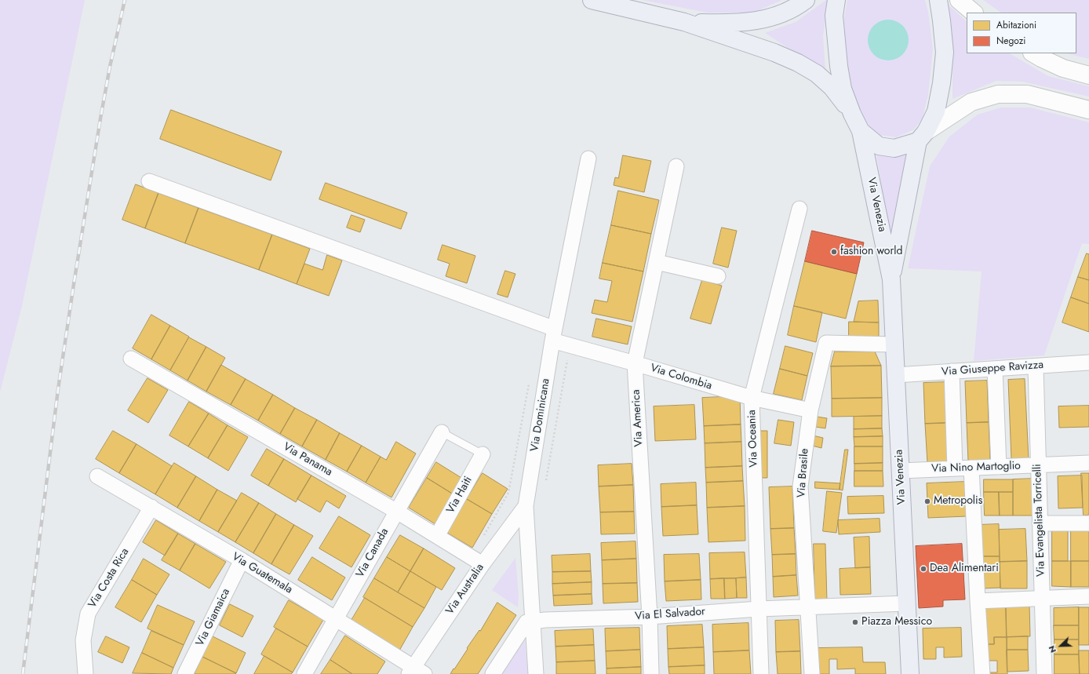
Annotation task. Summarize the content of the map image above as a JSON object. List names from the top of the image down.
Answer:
{
  "streets": {
    "main road": ["Via Venezia"],
    "street": [
      "Via Giuseppe Ravizza",
      "Via Colombia",
      "Via Dominicana",
      "Via America",
      "Via Oceania",
      "Via Panama",
      "Via Nino Martoglio",
      "Via Brasile",
      "Via Haiti",
      "Via Evangelista Torricelli",
      "Via Canada",
      "Via Guatemala",
      "Via Costa Rica",
      "Via Australia",
      "Via El Salvador",
      "Via Giamaica"
    ]
  },
  "crossings": [
    ["Via Venezia", "Via Giuseppe Ravizza"],
    ["Via Venezia", "Via Nino Martoglio"],
    ["Via Venezia", "Via Brasile"],
    ["Via Giuseppe Ravizza", "Via Evangelista Torricelli"],
    ["Via Colombia", "Via Dominicana"],
    ["Via Colombia", "Via America"],
    ["Via Colombia", "Via Oceania"],
    ["Via Colombia", "Via Brasile"],
    ["Via Dominicana", "Via Australia"],
    ["Via Dominicana", "Via El Salvador"],
    ["Via America", "Via El Salvador"],
    ["Via Oceania", "Via El Salvador"],
    ["Via Panama", "Via Haiti"],
    ["Via Panama", "Via Canada"],
    ["Via Panama", "Via Australia"],
    ["Via Nino Martoglio", "Via Evangelista Torricelli"],
    ["Via Brasile", "Via El Salvador"],
    ["Via Canada", "Via Guatemala"],
    ["Via Guatemala", "Via Costa Rica"],
    ["Via Guatemala", "Via Australia"],
    ["Via Guatemala", "Via Giamaica"]
  ],
  "places": [
    "fashion world",
    "Metropolis",
    "Dea Alimentari",
    "Piazza Messico"
  ],
  "legend": ["Abitazioni", "Negozi"],
  "north": "bottom left"
}
